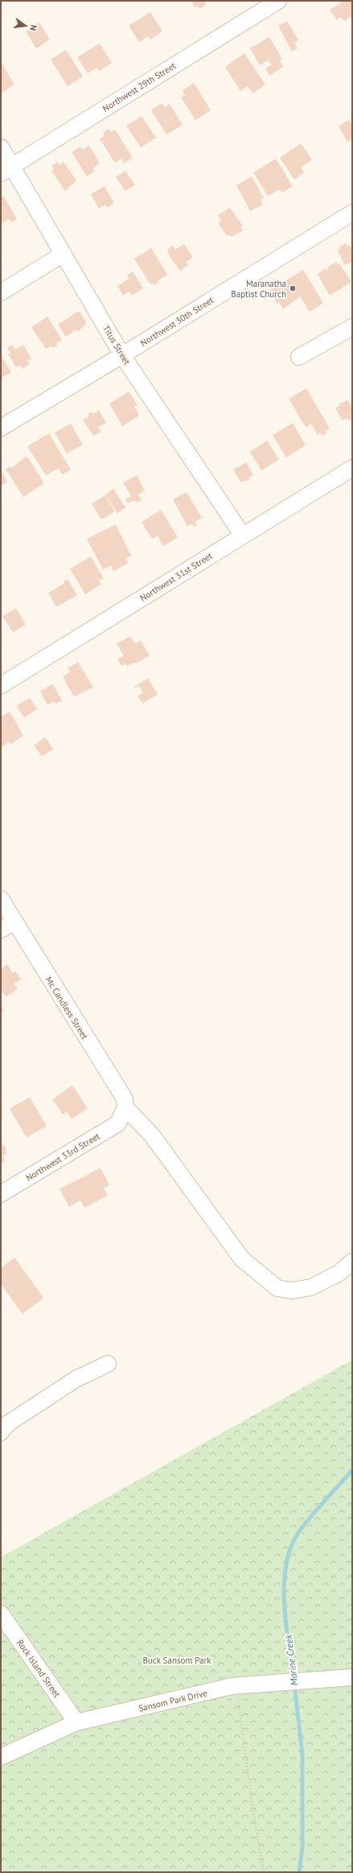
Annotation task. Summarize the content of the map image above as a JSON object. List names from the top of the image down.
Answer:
{
  "streets": {
    "street": [
      "Northwest 29th Street",
      "Northwest 30th Street",
      "Titus Street",
      "Northwest 31st Street",
      "Mc Candless Street",
      "Northwest 33rd Street",
      "Rock Island Street",
      "Sansom Park Drive"
    ]
  },
  "crossings": [
    ["Northwest 29th Street", "Titus Street"],
    ["Northwest 30th Street", "Titus Street"],
    ["Titus Street", "Northwest 31st Street"],
    ["Mc Candless Street", "Northwest 33rd Street"],
    ["Rock Island Street", "Sansom Park Drive"]
  ],
  "water": ["Marine Creek"],
  "parks": ["Buck Sansom Park"],
  "places": ["Maranatha Baptist Church"],
  "north": "right"
}
